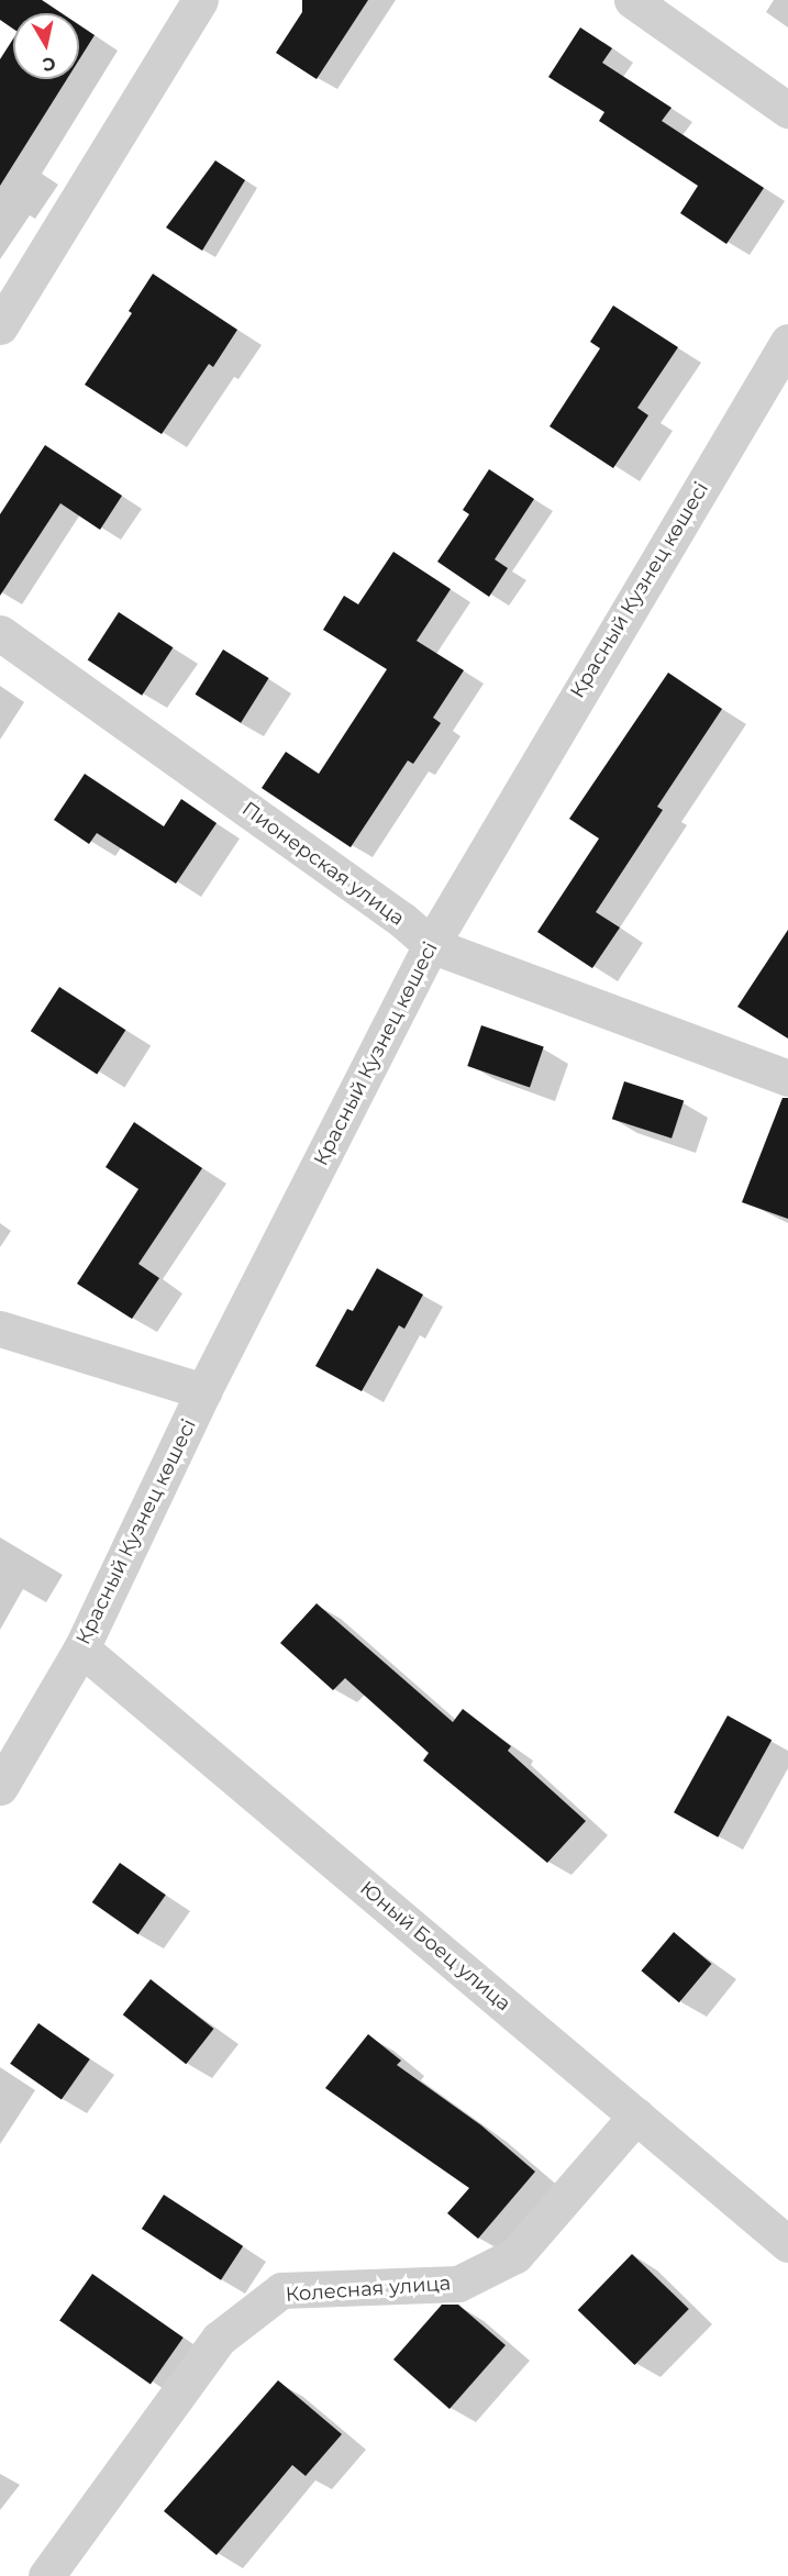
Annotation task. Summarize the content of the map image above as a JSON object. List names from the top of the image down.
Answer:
{
  "streets": {
    "street": [
      "Красный Кузнец көшесі",
      "Пионерская улица",
      "Юный Боец улица",
      "Колесная улица"
    ]
  },
  "crossings": [
    ["Красный Кузнец көшесі", "Пионерская улица"],
    ["Красный Кузнец көшесі", "Юный Боец улица"],
    ["Юный Боец улица", "Колесная улица"]
  ],
  "north": "bottom"
}
